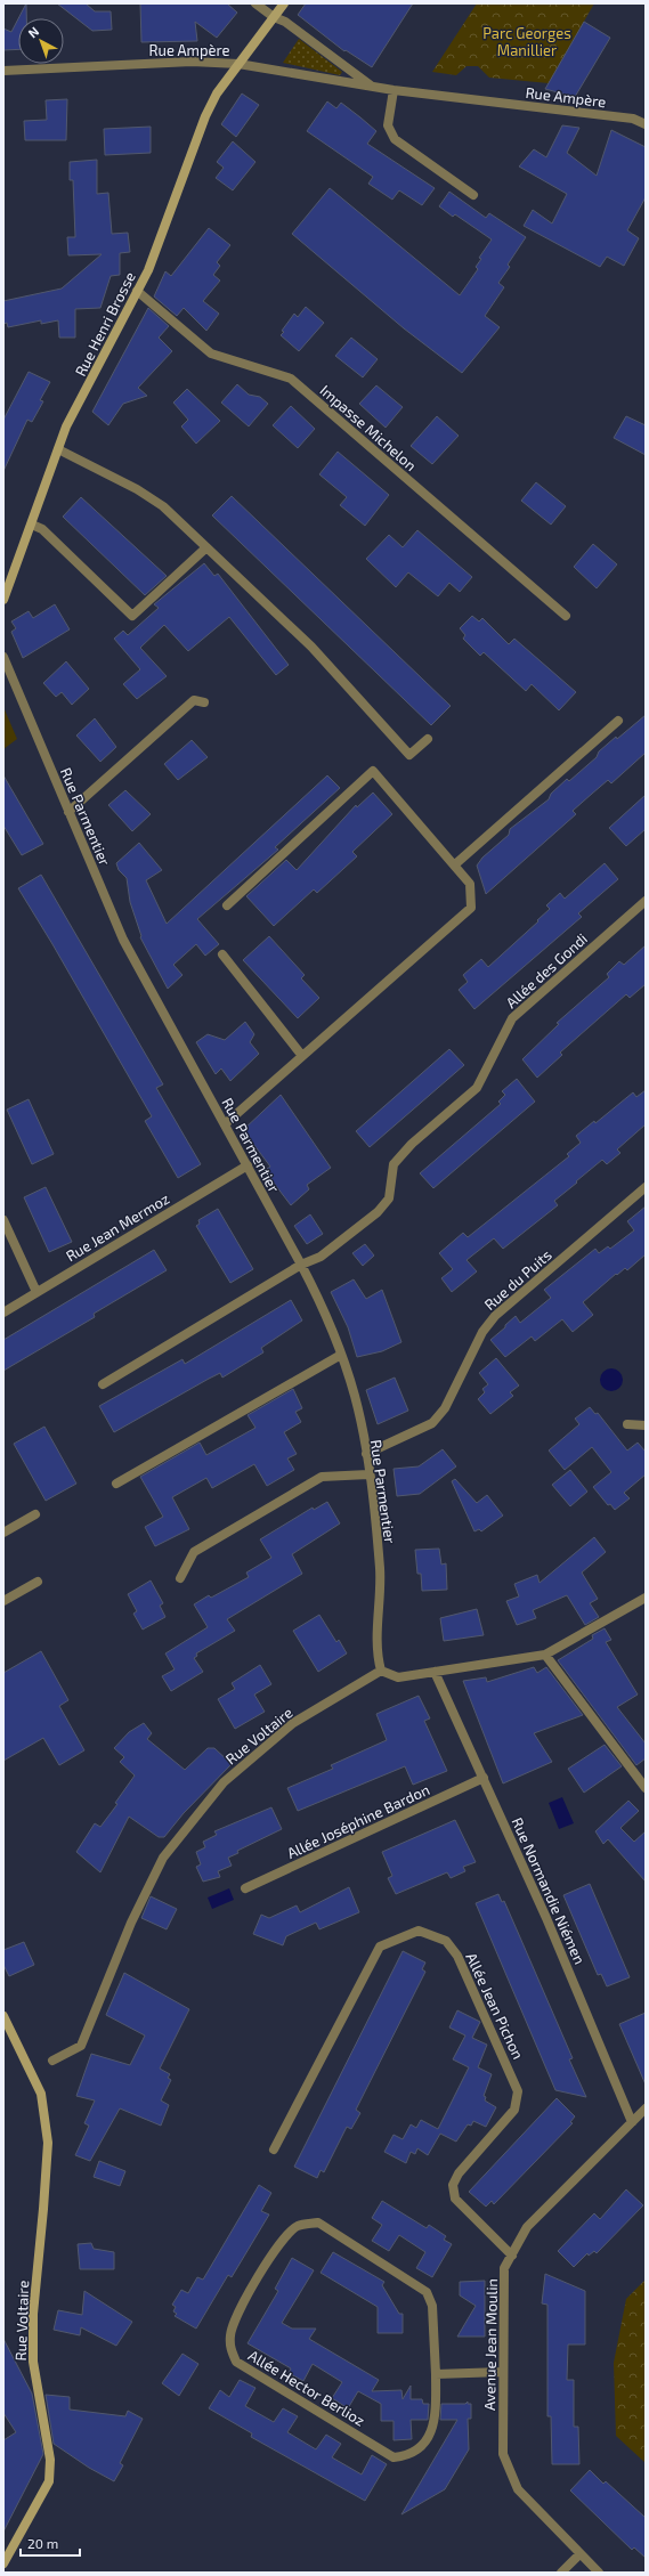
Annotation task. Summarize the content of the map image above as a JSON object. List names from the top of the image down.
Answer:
{
  "streets": {
    "street": [
      "Rue Ampère",
      "Rue Henri Brosse",
      "Impasse Michelon",
      "Rue Parmentier",
      "Allée des Gondi",
      "Rue Jean Mermoz",
      "Rue du Puits",
      "Rue Voltaire",
      "Allée Joséphine Bardon",
      "Rue Normandie Niémen",
      "Allée Jean Pichon",
      "Avenue Jean Moulin",
      "Allée Hector Berlioz"
    ]
  },
  "crossings": [
    ["Rue Ampère", "Rue Henri Brosse"],
    ["Rue Henri Brosse", "Impasse Michelon"],
    ["Rue Parmentier", "Allée des Gondi"],
    ["Rue Parmentier", "Rue Jean Mermoz"],
    ["Rue Parmentier", "Rue du Puits"],
    ["Rue Parmentier", "Rue Voltaire"],
    ["Allée Joséphine Bardon", "Rue Normandie Niémen"],
    ["Rue Normandie Niémen", "Avenue Jean Moulin"],
    ["Allée Jean Pichon", "Avenue Jean Moulin"]
  ],
  "parks": ["Parc Georges Manillier"],
  "scale_bar": "20 m",
  "north": "top left"
}
